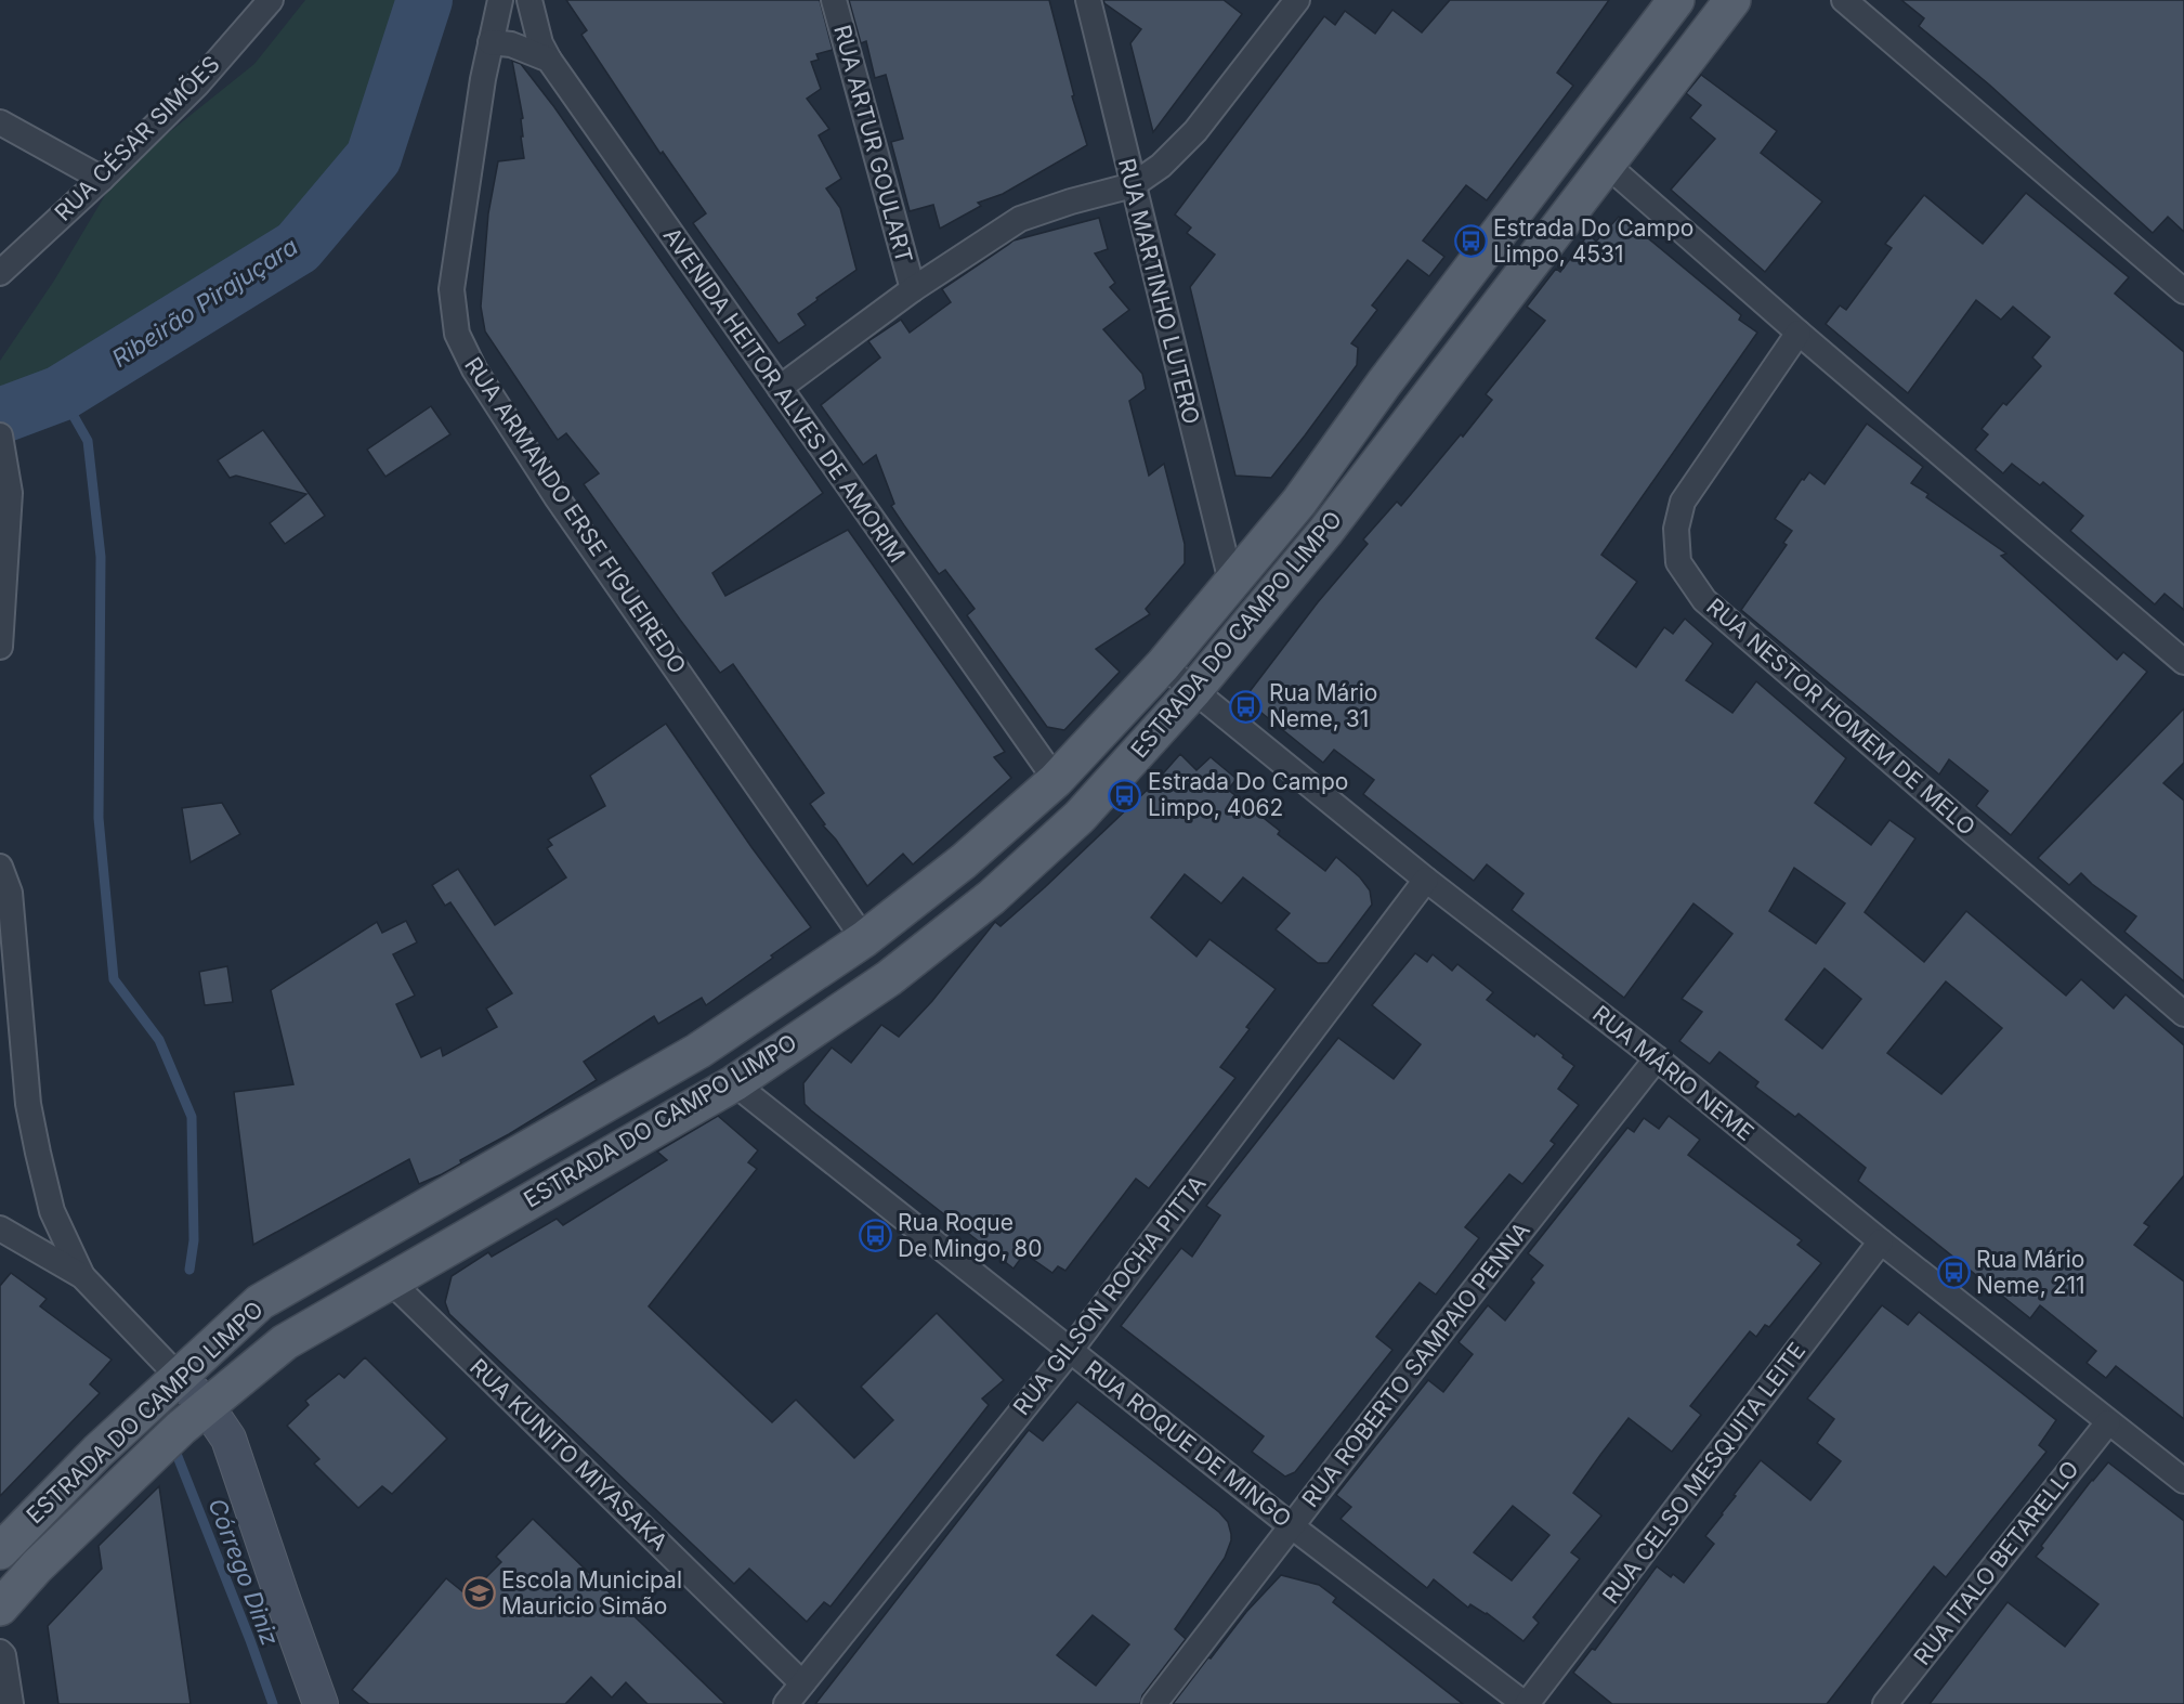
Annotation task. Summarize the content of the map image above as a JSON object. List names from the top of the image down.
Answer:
{
  "streets": {
    "main road": ["ESTRADA DO CAMPO LIMPO"],
    "street": [
      "RUA CÉSAR SIMÕES",
      "RUA ARTUR GOULART",
      "RUA MARTINHO LUTERO",
      "AVENIDA HEITOR ALVES DE AMORIM",
      "RUA ARMANDO ERSE FIGUEIREDO",
      "RUA NESTOR HOMEM DE MELO",
      "RUA MÁRIO NEME",
      "RUA GILSON ROCHA PITTA",
      "RUA ROBERTO SAMPAIO PENNA",
      "RUA ROQUE DE MINGO",
      "RUA KUNITO MIYASAKA",
      "RUA CELSO MESQUITA LEITE",
      "RUA ITALO BETARELLO"
    ]
  },
  "crossings": [
    ["RUA MARTINHO LUTERO", "ESTRADA DO CAMPO LIMPO"],
    ["AVENIDA HEITOR ALVES DE AMORIM", "ESTRADA DO CAMPO LIMPO"],
    ["RUA ARMANDO ERSE FIGUEIREDO", "ESTRADA DO CAMPO LIMPO"],
    ["ESTRADA DO CAMPO LIMPO", "RUA MÁRIO NEME"],
    ["ESTRADA DO CAMPO LIMPO", "RUA ROQUE DE MINGO"],
    ["ESTRADA DO CAMPO LIMPO", "RUA KUNITO MIYASAKA"],
    ["RUA MÁRIO NEME", "RUA GILSON ROCHA PITTA"],
    ["RUA MÁRIO NEME", "RUA ROBERTO SAMPAIO PENNA"],
    ["RUA MÁRIO NEME", "RUA CELSO MESQUITA LEITE"],
    ["RUA MÁRIO NEME", "RUA ITALO BETARELLO"],
    ["RUA GILSON ROCHA PITTA", "RUA ROQUE DE MINGO"],
    ["RUA GILSON ROCHA PITTA", "RUA KUNITO MIYASAKA"],
    ["RUA ROBERTO SAMPAIO PENNA", "RUA ROQUE DE MINGO"],
    ["RUA ROQUE DE MINGO", "RUA CELSO MESQUITA LEITE"]
  ],
  "water": ["Ribeirão Pirajuçara", "Córrego Diniz"],
  "places": {
    "bus stop": [
      "Estrada Do Campo Limpo, 4531",
      "Rua Mário Neme, 31",
      "Estrada Do Campo Limpo, 4062",
      "Rua Roque De Mingo, 80",
      "Rua Mário Neme, 211"
    ],
    "school or university": ["Escola Municipal Mauricio Simão"]
  }
}
